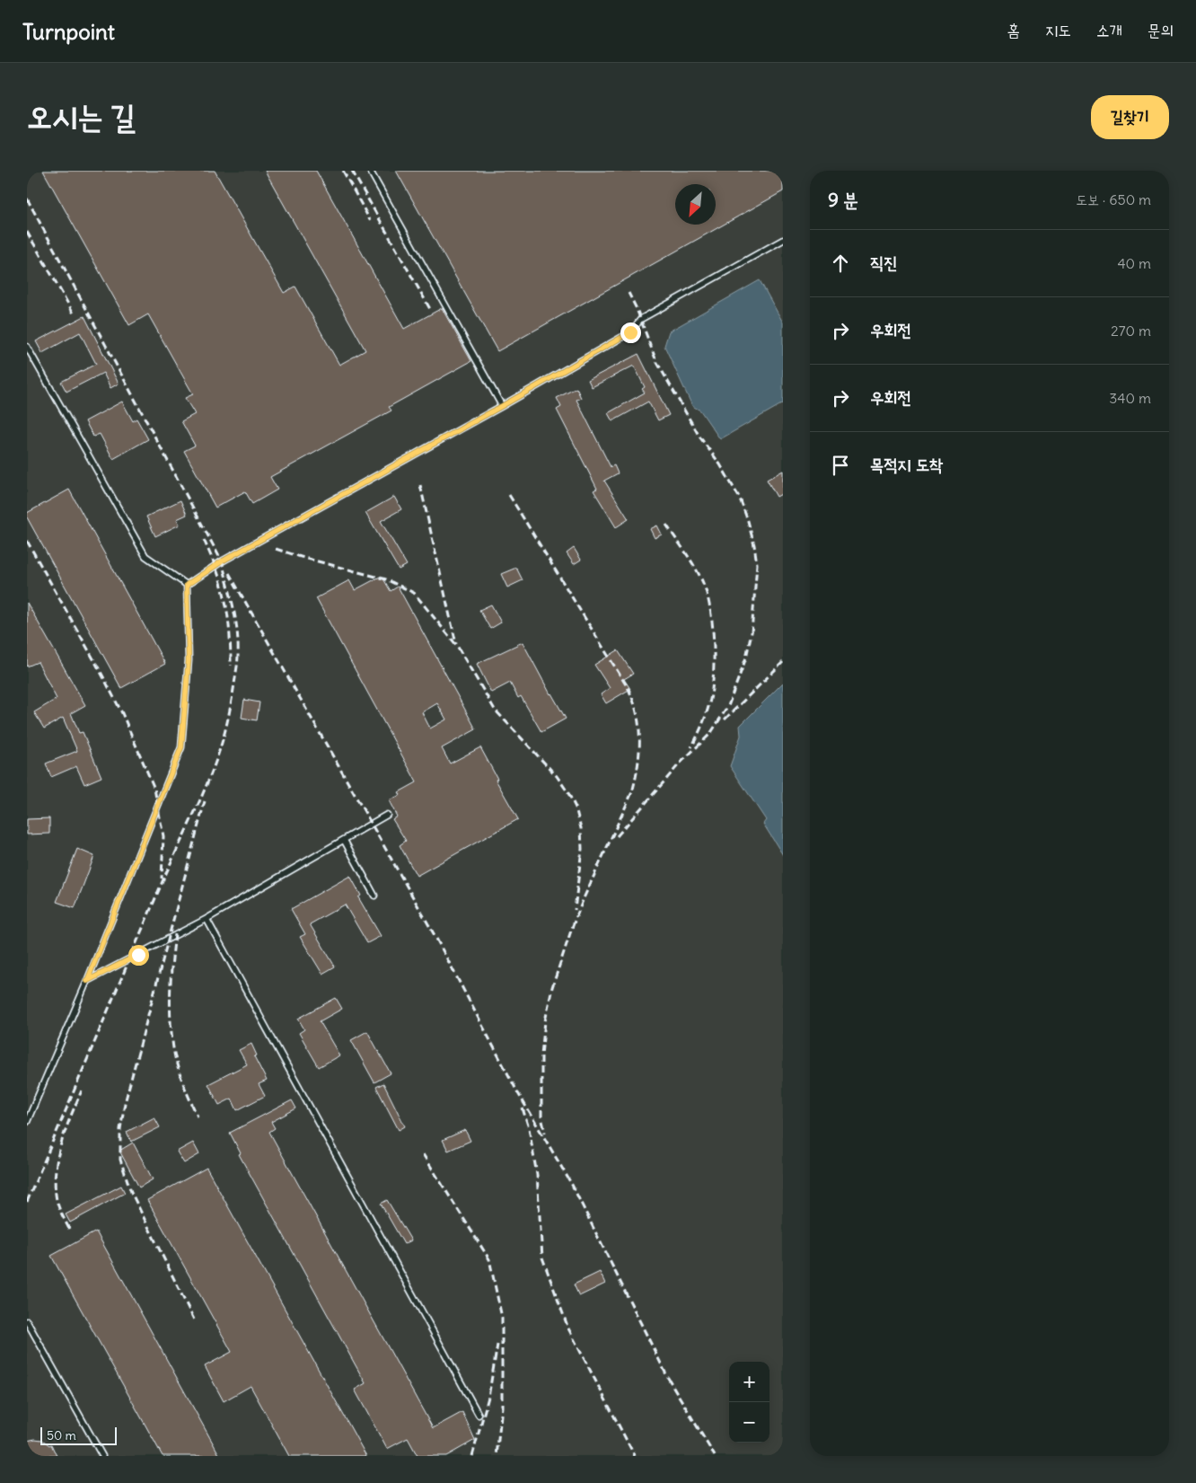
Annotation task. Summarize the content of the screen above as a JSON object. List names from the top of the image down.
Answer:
{
  "scale_bar": "50 m",
  "north": "bottom left",
  "page": {
    "header": "Turnpoint",
    "nav": [
      "홈",
      "지도",
      "소개",
      "문의"
    ],
    "buttons": "길찾기",
    "title": "오시는 길",
    "heading": ["9 분", "도보 · 650 m"],
    "list": [
      ["직진", "40 m"],
      ["우회전", "270 m"],
      ["우회전", "340 m"],
      "목적지 도착"
    ],
    "map_buttons": ["+", "−"],
    "scale": "50 m"
  }
}
